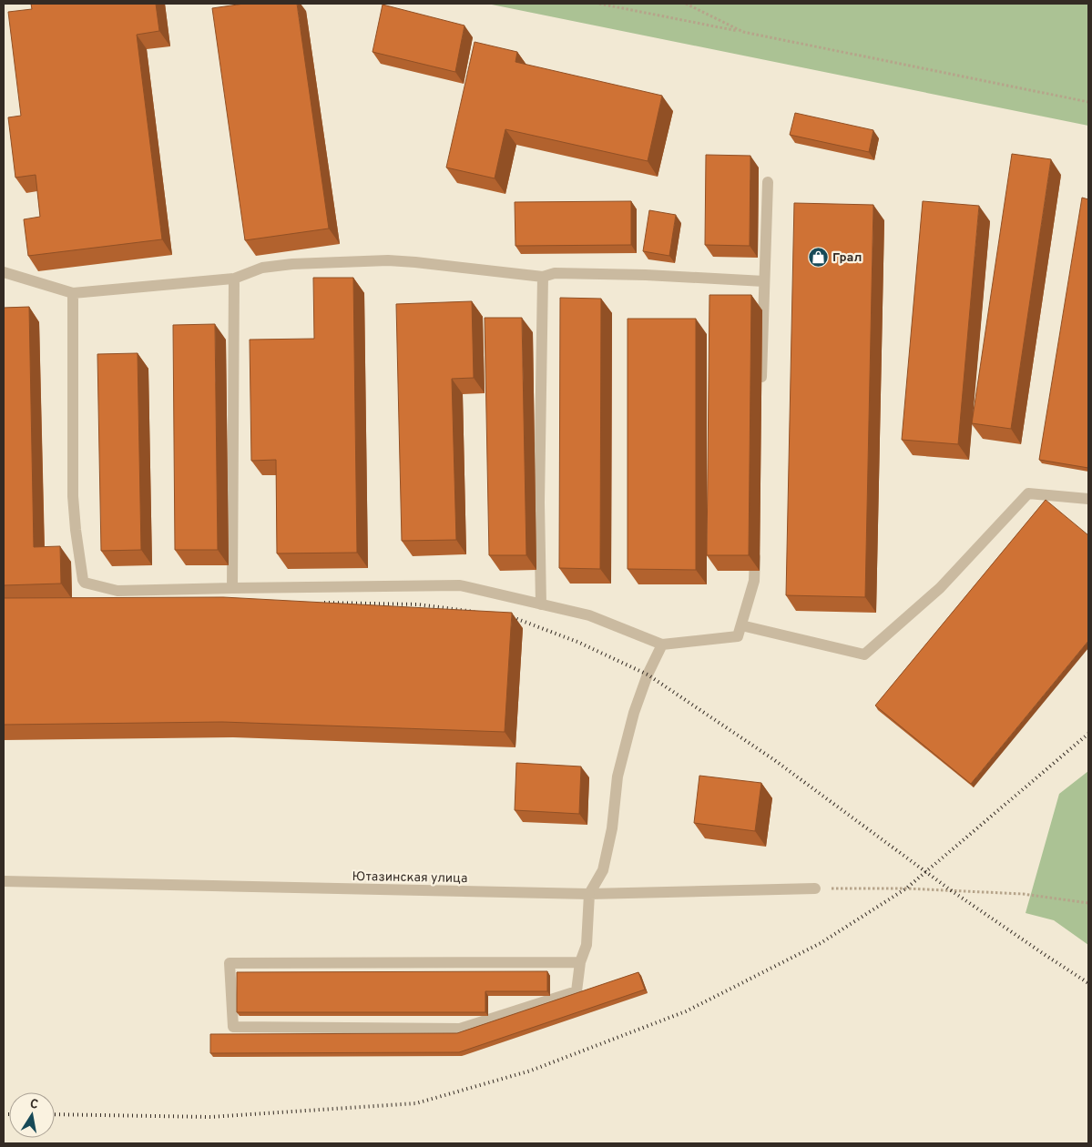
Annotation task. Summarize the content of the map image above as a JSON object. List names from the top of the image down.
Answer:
{
  "streets": {
    "street": ["Ютазинская улица"]
  },
  "places": {
    "shop": ["Грал"]
  },
  "north": "top"
}
